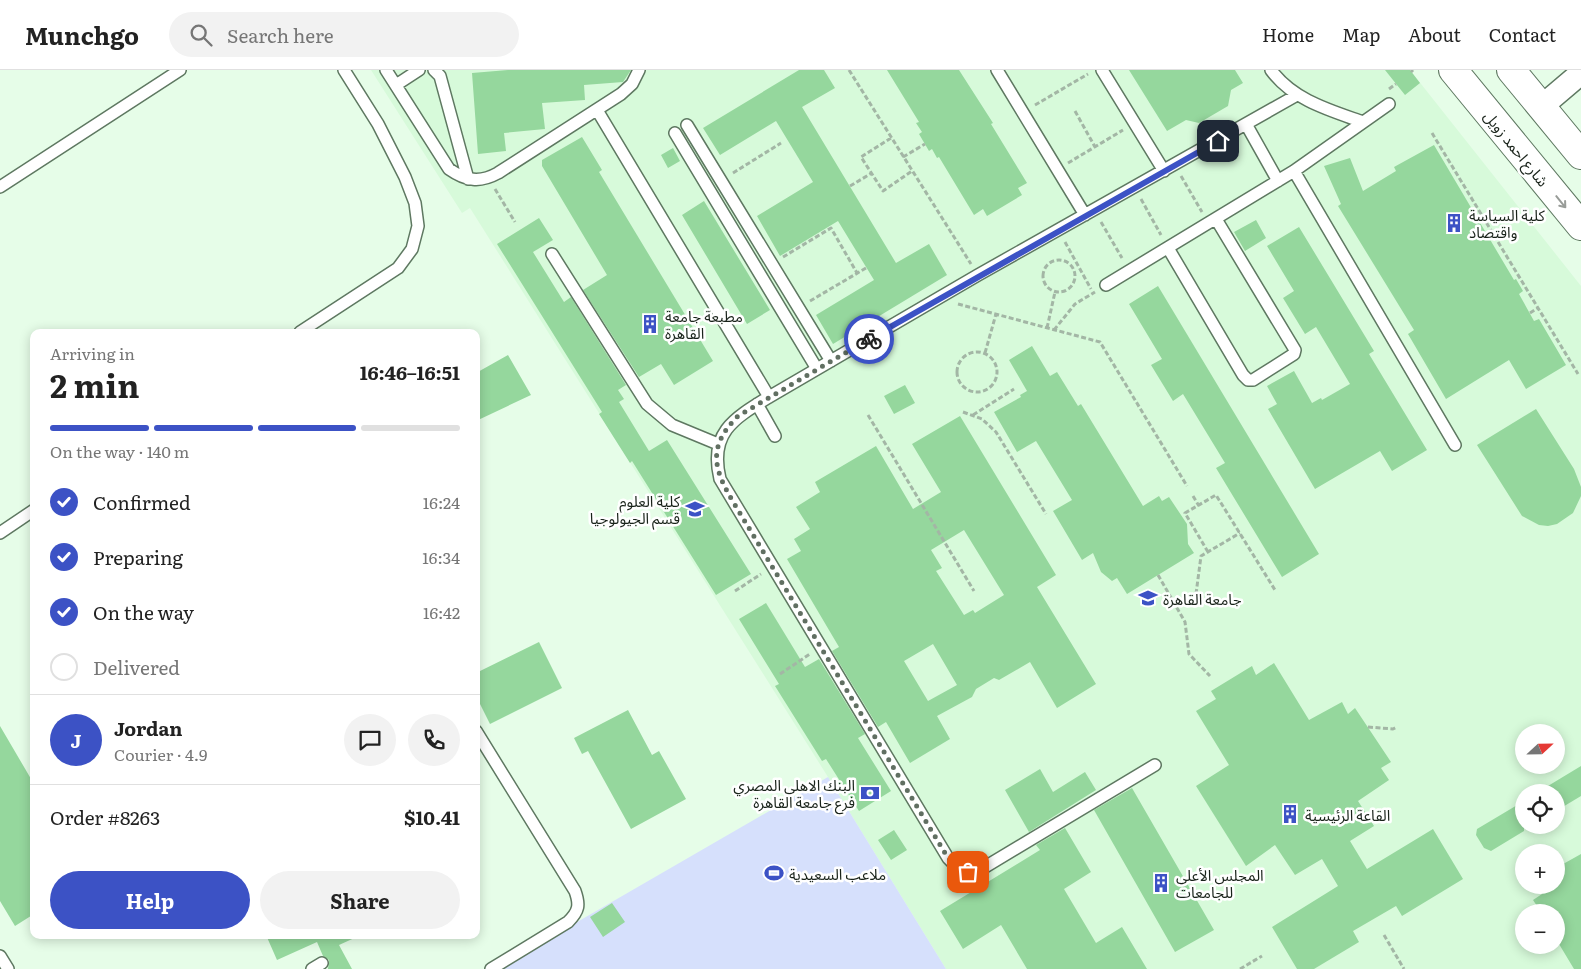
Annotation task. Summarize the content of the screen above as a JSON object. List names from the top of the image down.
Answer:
{
  "streets": {
    "main road": ["شارع احمد زويل"]
  },
  "places": {
    "building": [
      "كلية السياسة واقتصاد",
      "مطبعة جامعة القاهرة",
      "القاعة الرئيسية",
      "المجلس الأعلى للجامعات"
    ],
    "school or university": ["كلية العلوم قسم الجيولوجيا", "جامعة القاهرة"],
    "bank": ["البنك الاهلي المصري فرع جامعة القاهرة"],
    "sports": ["ملاعب السعيدية"]
  },
  "north": "right",
  "page": {
    "header": "Munchgo",
    "search": "Search here",
    "nav": [
      "Home",
      "Map",
      "About",
      "Contact"
    ],
    "heading": ["2 min", "Arriving in", "16:46–16:51"],
    "panel": [
      "Jordan",
      "Courier · 4.9",
      "Order #8263",
      "$10.41"
    ],
    "bar": "On the way · 140 m",
    "list": [
      ["Confirmed", "16:24"],
      ["Preparing", "16:34"],
      ["On the way", "16:42"],
      "Delivered"
    ],
    "round": "J",
    "map_buttons": ["+", "−"],
    "buttons": ["Help", "Share"]
  }
}
